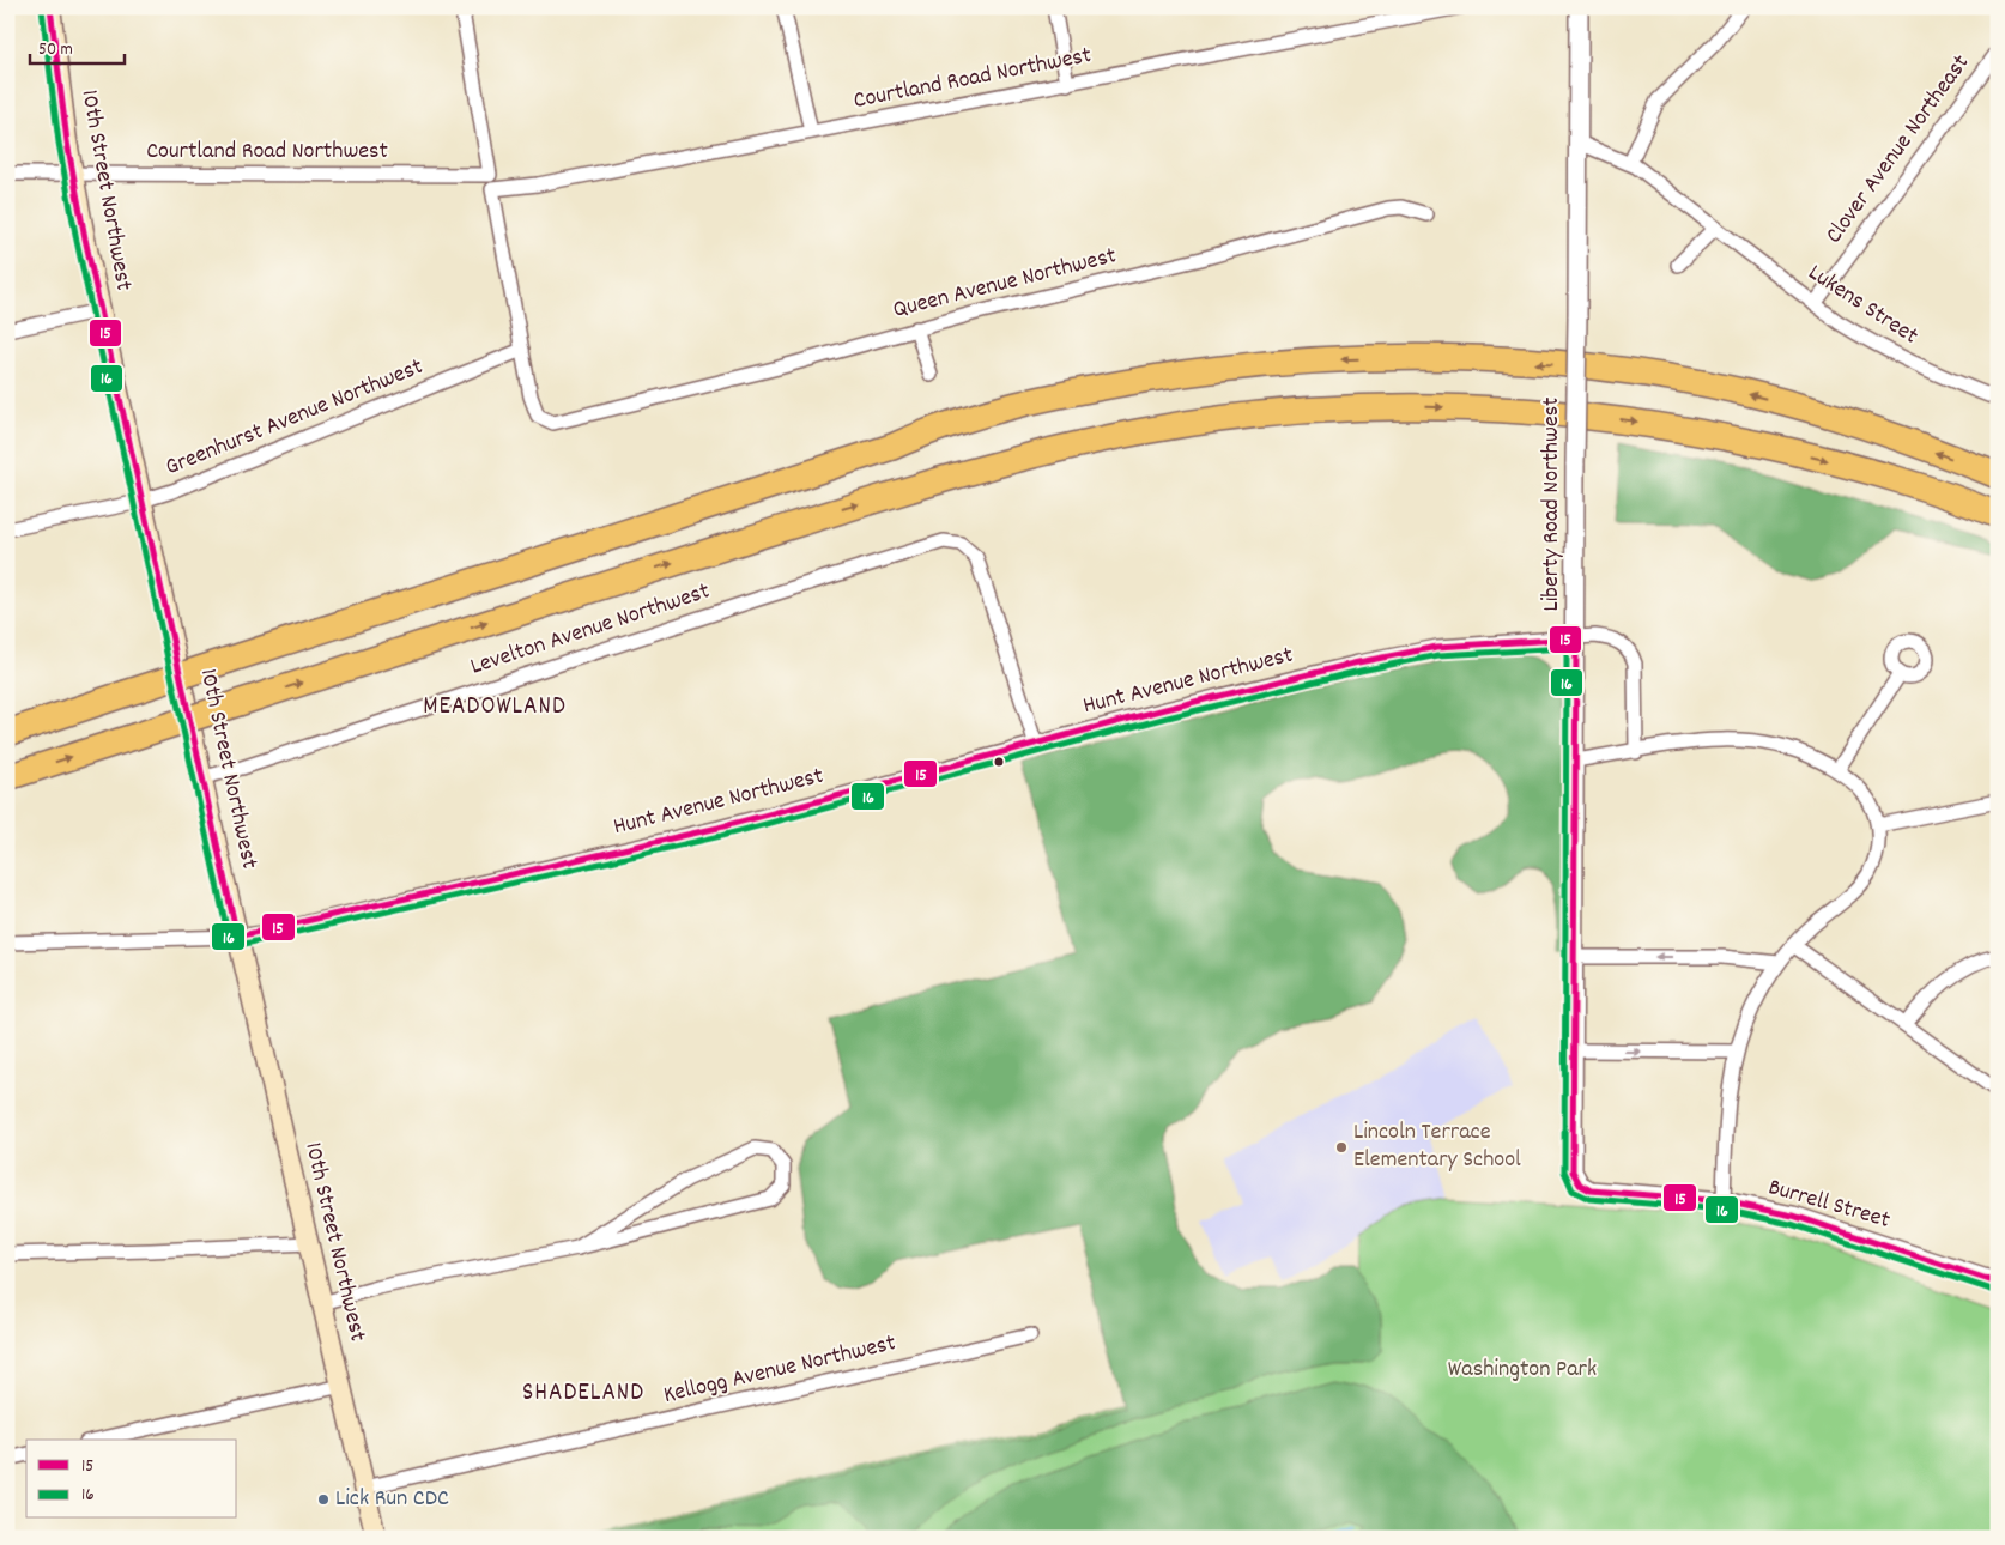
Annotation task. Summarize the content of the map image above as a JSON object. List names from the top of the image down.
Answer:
{
  "streets": {
    "main road": ["10th Street Northwest"],
    "street": [
      "Courtland Road Northwest",
      "Clover Avenue Northeast",
      "Queen Avenue Northwest",
      "Lukens Street",
      "Greenhurst Avenue Northwest",
      "Liberty Road Northwest",
      "Levelton Avenue Northwest",
      "Hunt Avenue Northwest",
      "Burrell Street",
      "Kellogg Avenue Northwest"
    ]
  },
  "crossings": [
    ["Courtland Road Northwest", "10th Street Northwest"],
    ["Courtland Road Northwest", "Queen Avenue Northwest"],
    ["Courtland Road Northwest", "Greenhurst Avenue Northwest"],
    ["Clover Avenue Northeast", "Lukens Street"],
    ["10th Street Northwest", "Greenhurst Avenue Northwest"],
    ["10th Street Northwest", "Levelton Avenue Northwest"],
    ["10th Street Northwest", "Hunt Avenue Northwest"],
    ["10th Street Northwest", "Kellogg Avenue Northwest"],
    ["Queen Avenue Northwest", "Greenhurst Avenue Northwest"],
    ["Lukens Street", "Liberty Road Northwest"],
    ["Liberty Road Northwest", "Hunt Avenue Northwest"],
    ["Liberty Road Northwest", "Burrell Street"],
    ["Levelton Avenue Northwest", "Hunt Avenue Northwest"]
  ],
  "districts": ["MEADOWLAND", "SHADELAND"],
  "parks": ["Washington Park"],
  "places": ["Lincoln Terrace Elementary School", "Lick Run CDC"],
  "lines": ["transit line 15", "transit line 16"],
  "legend": ["15", "16"],
  "scale_bar": "50 m"
}
